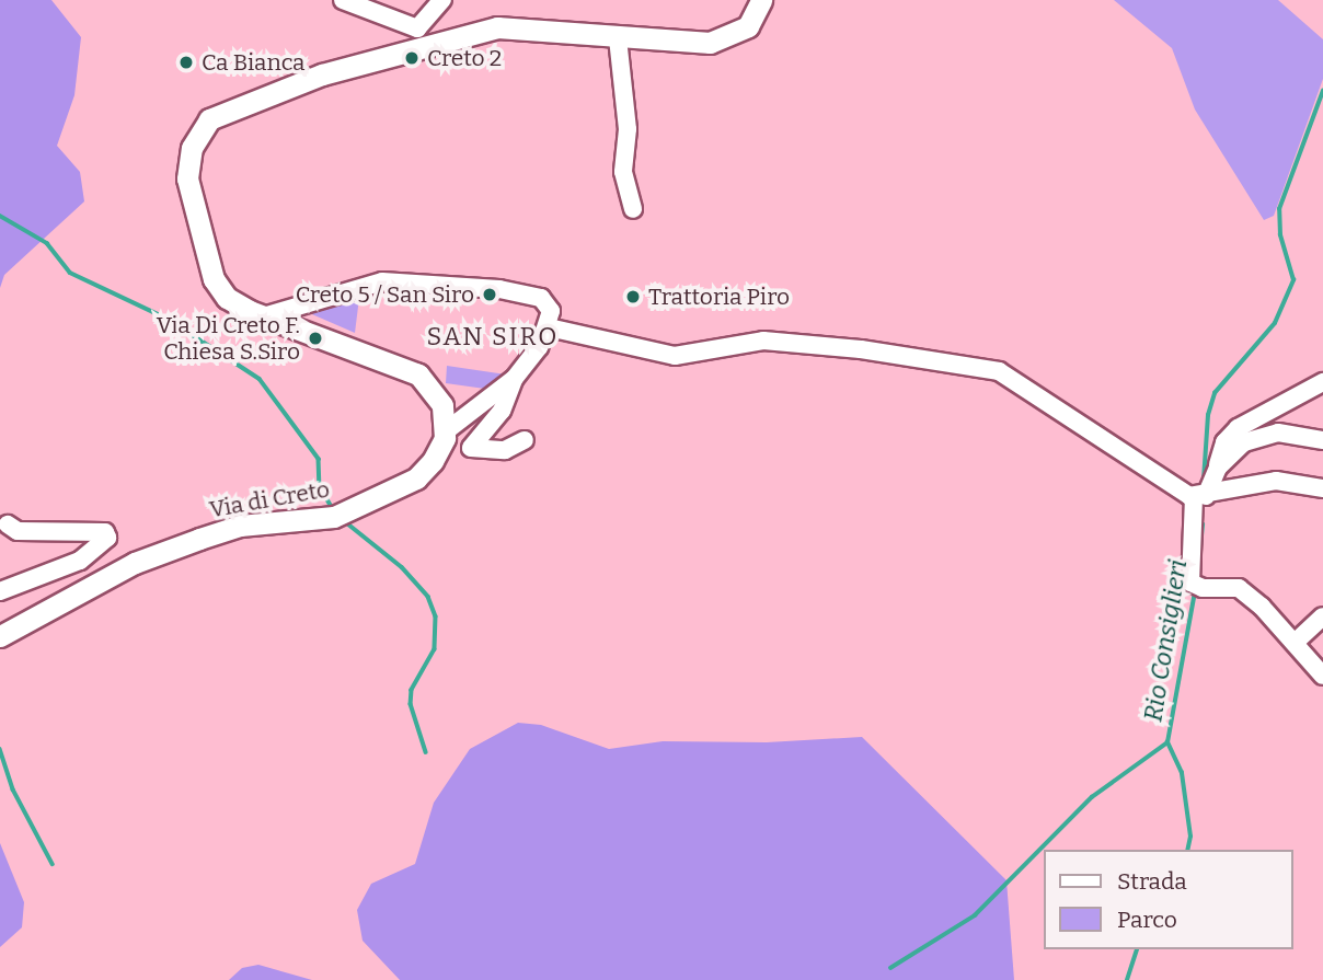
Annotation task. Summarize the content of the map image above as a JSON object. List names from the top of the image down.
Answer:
{
  "streets": {
    "main road": ["Via di Creto"]
  },
  "districts": ["SAN SIRO"],
  "water": ["Rio Consiglieri"],
  "places": [
    "Creto 2",
    "Ca Bianca",
    "Creto 5 / San Siro",
    "Trattoria Piro",
    "Via Di Creto F. Chiesa S.Siro"
  ],
  "legend": ["Strada", "Parco"]
}
